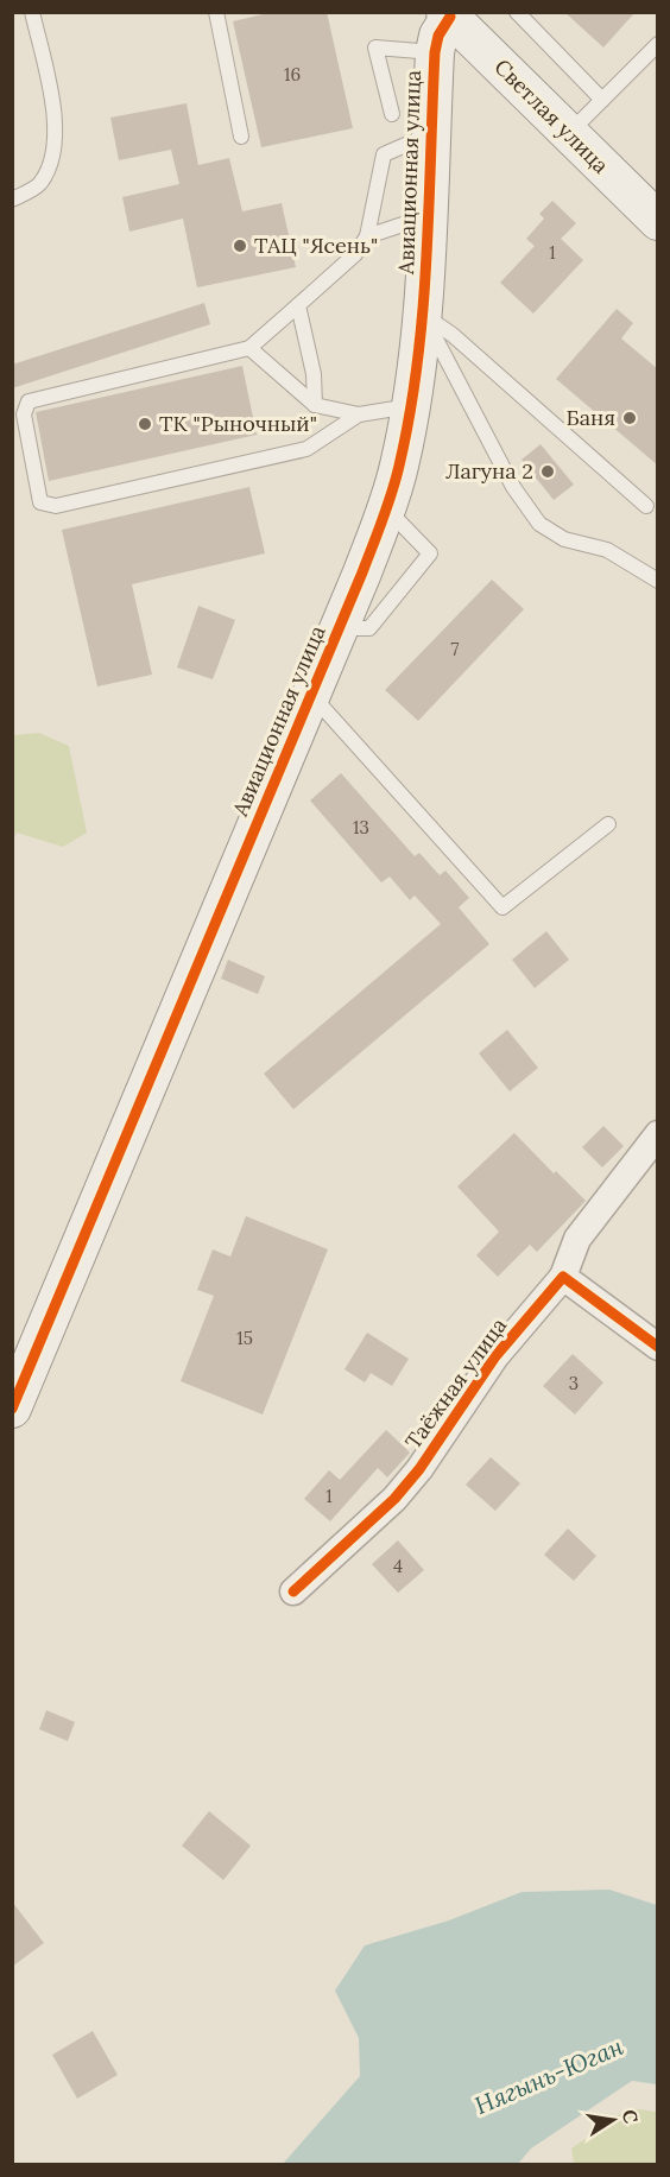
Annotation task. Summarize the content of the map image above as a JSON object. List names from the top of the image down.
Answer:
{
  "streets": {
    "street": ["Светлая улица", "Авиационная улица", "Таёжная улица"]
  },
  "crossings": [
    ["Светлая улица", "Авиационная улица"]
  ],
  "water": ["Нягынь-Юган"],
  "places": [
    "ТАЦ \"Ясень\"",
    "Баня",
    "ТК \"Рыночный\"",
    "Лагуна 2"
  ],
  "house_numbers": [
    "16",
    "1",
    "7",
    "13",
    "15",
    "3",
    "1",
    "4"
  ],
  "north": "right"
}
